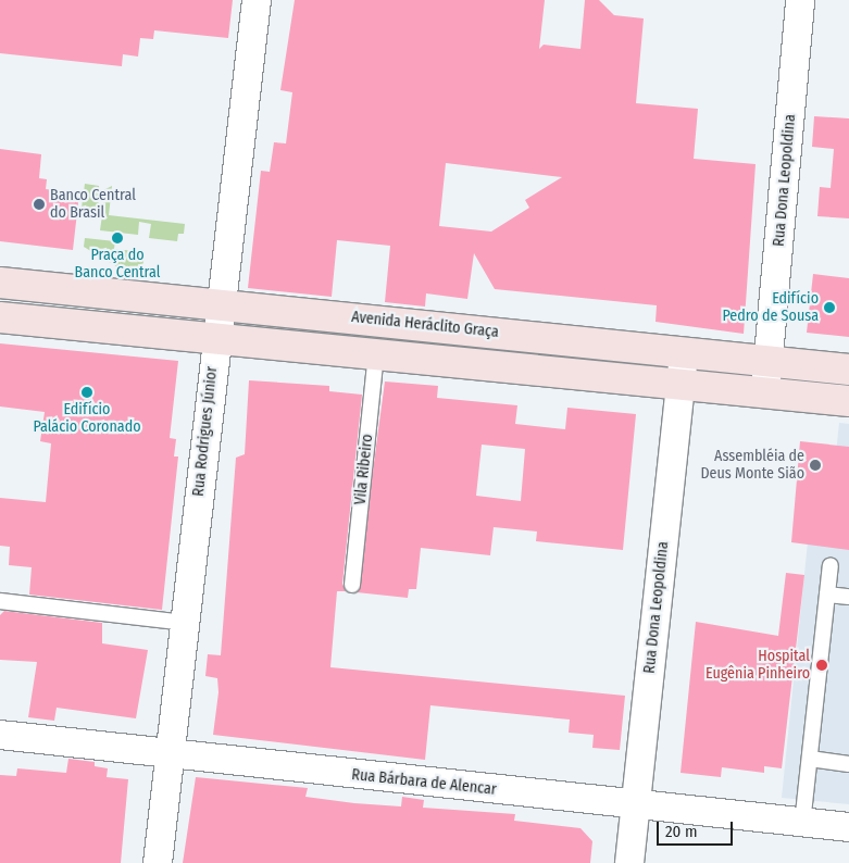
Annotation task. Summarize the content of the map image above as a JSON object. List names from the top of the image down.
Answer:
{
  "streets": {
    "main road": ["Avenida Heráclito Graça"],
    "street": ["Rua Dona Leopoldina", "Rua Rodrigues Júnior", "Rua Bárbara de Alencar"],
    "lane": ["Vila Ribeiro"]
  },
  "crossings": [
    ["Rua Dona Leopoldina", "Avenida Heráclito Graça"],
    ["Rua Dona Leopoldina", "Rua Bárbara de Alencar"],
    ["Avenida Heráclito Graça", "Rua Rodrigues Júnior"],
    ["Rua Rodrigues Júnior", "Rua Bárbara de Alencar"]
  ],
  "places": [
    "Banco Central do Brasil",
    "Praça do Banco Central",
    "Edifício Pedro de Sousa",
    "Edifício Palácio Coronado",
    "Assembléia de Deus Monte Sião",
    "Hospital Eugênia Pinheiro"
  ],
  "scale_bar": "20 m"
}
